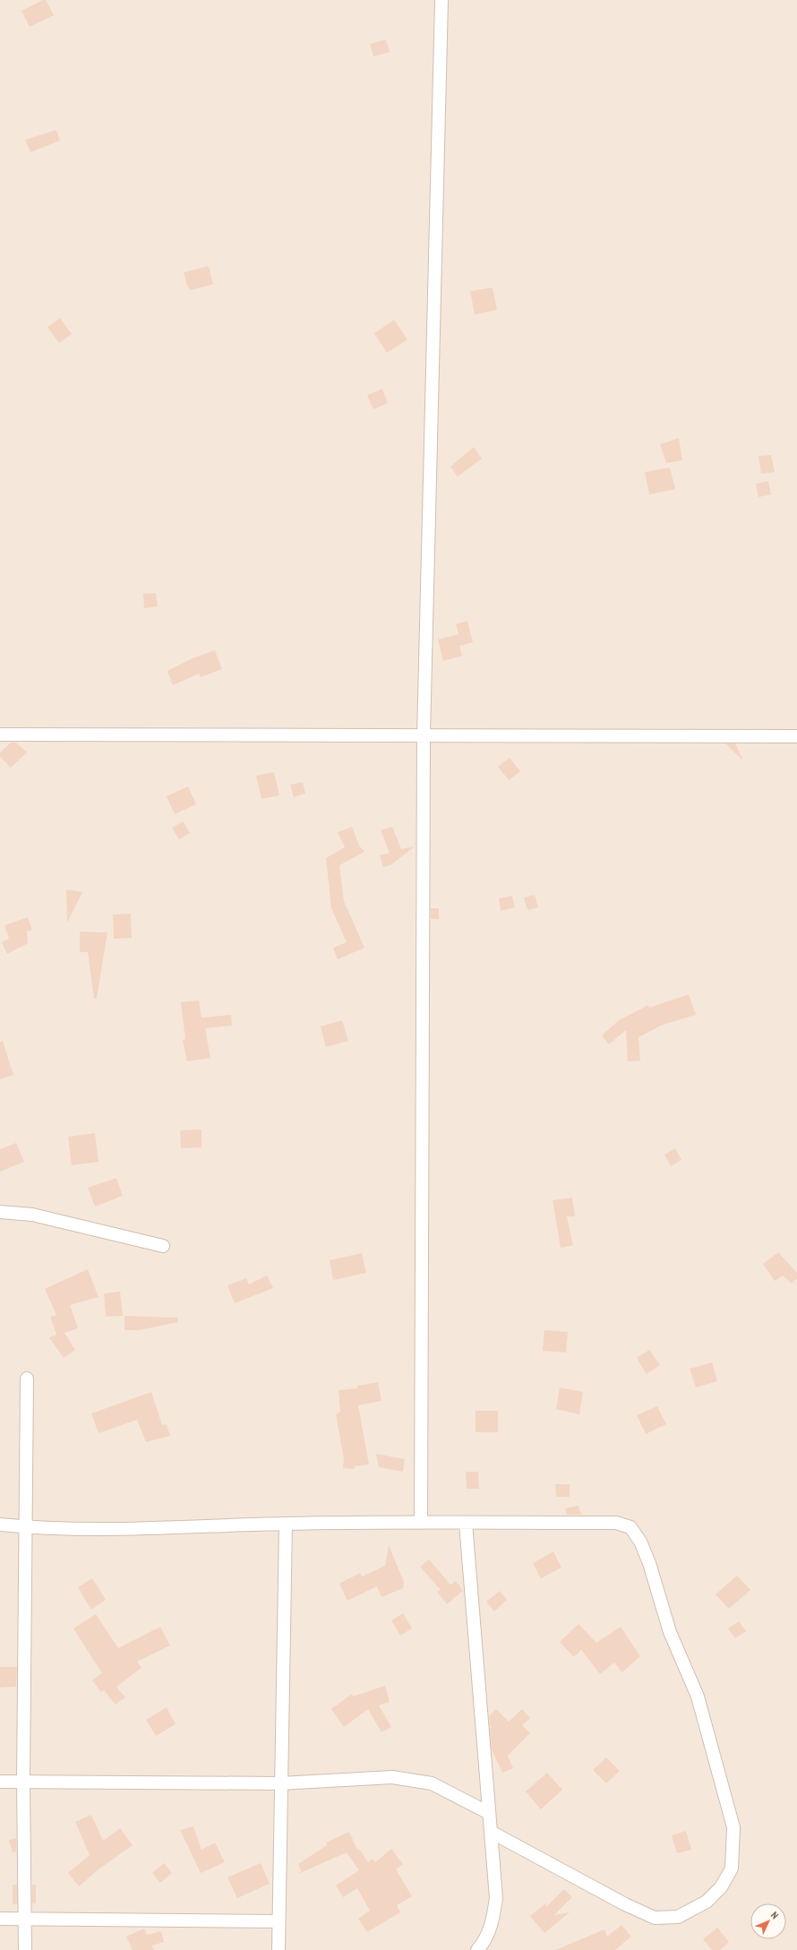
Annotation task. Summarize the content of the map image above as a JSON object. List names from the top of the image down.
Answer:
{
  "north": "top right"
}
